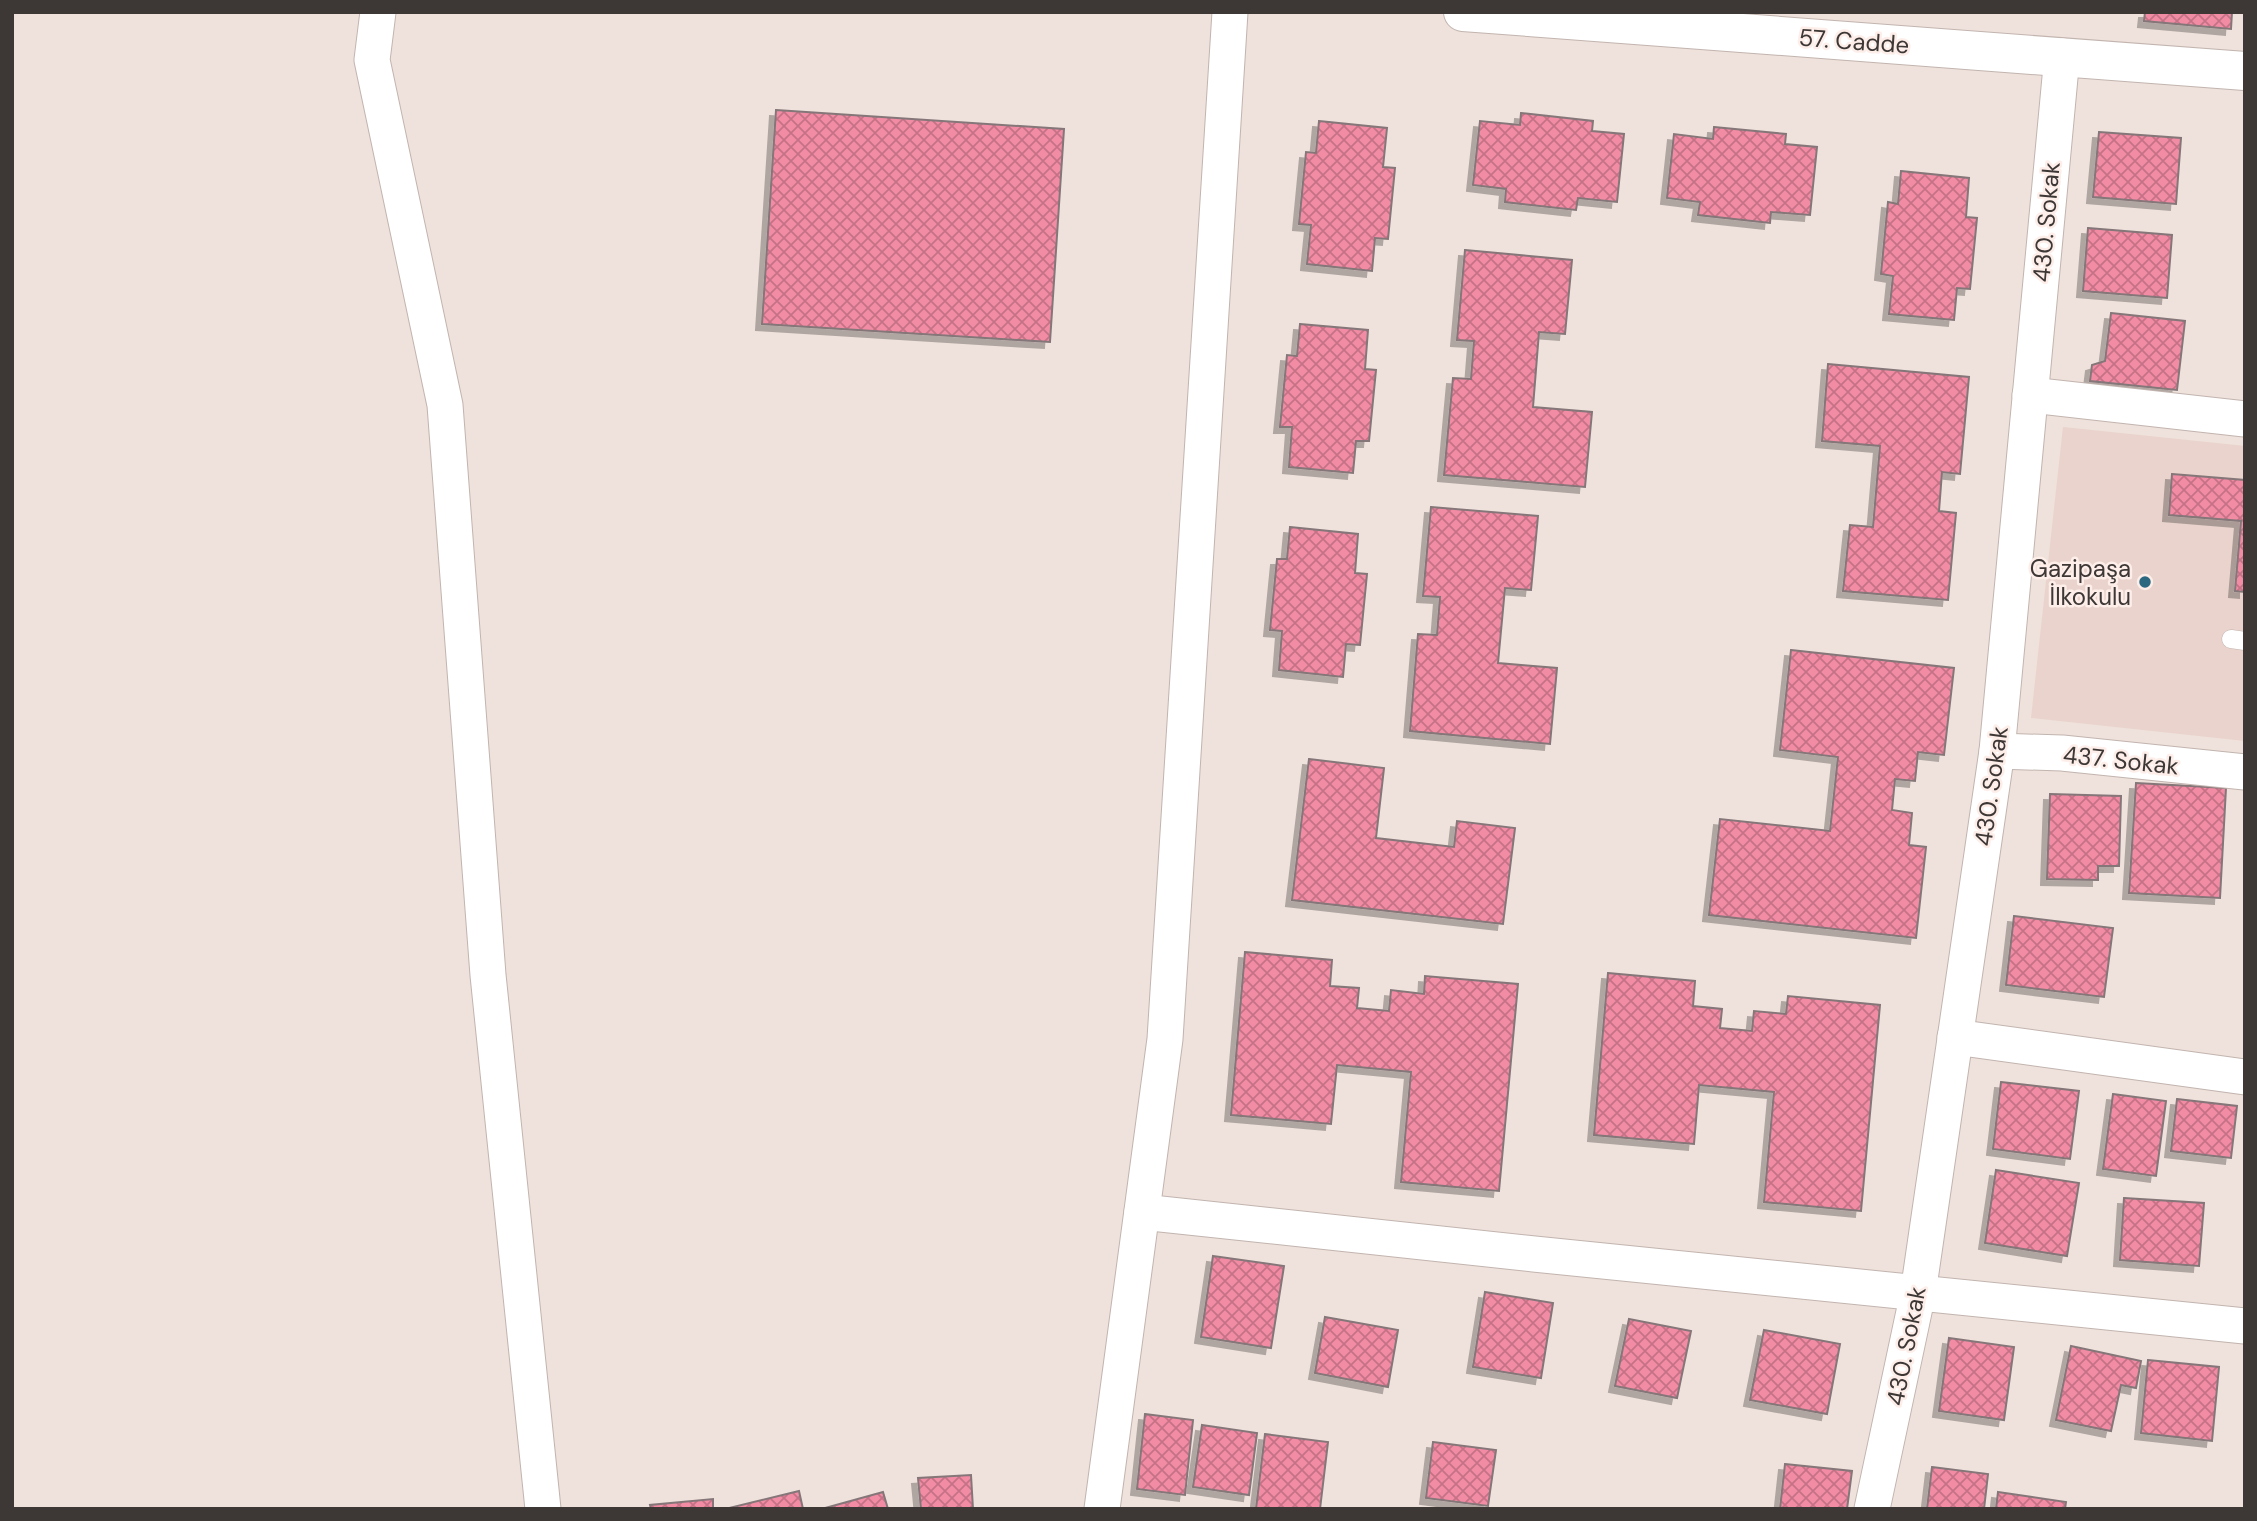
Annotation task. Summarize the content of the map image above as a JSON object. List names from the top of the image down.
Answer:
{
  "streets": {
    "street": ["57. Cadde", "430. Sokak", "437. Sokak"]
  },
  "crossings": [
    ["57. Cadde", "430. Sokak"],
    ["430. Sokak", "437. Sokak"]
  ],
  "places": ["Gazipaşa İlkokulu"]
}
